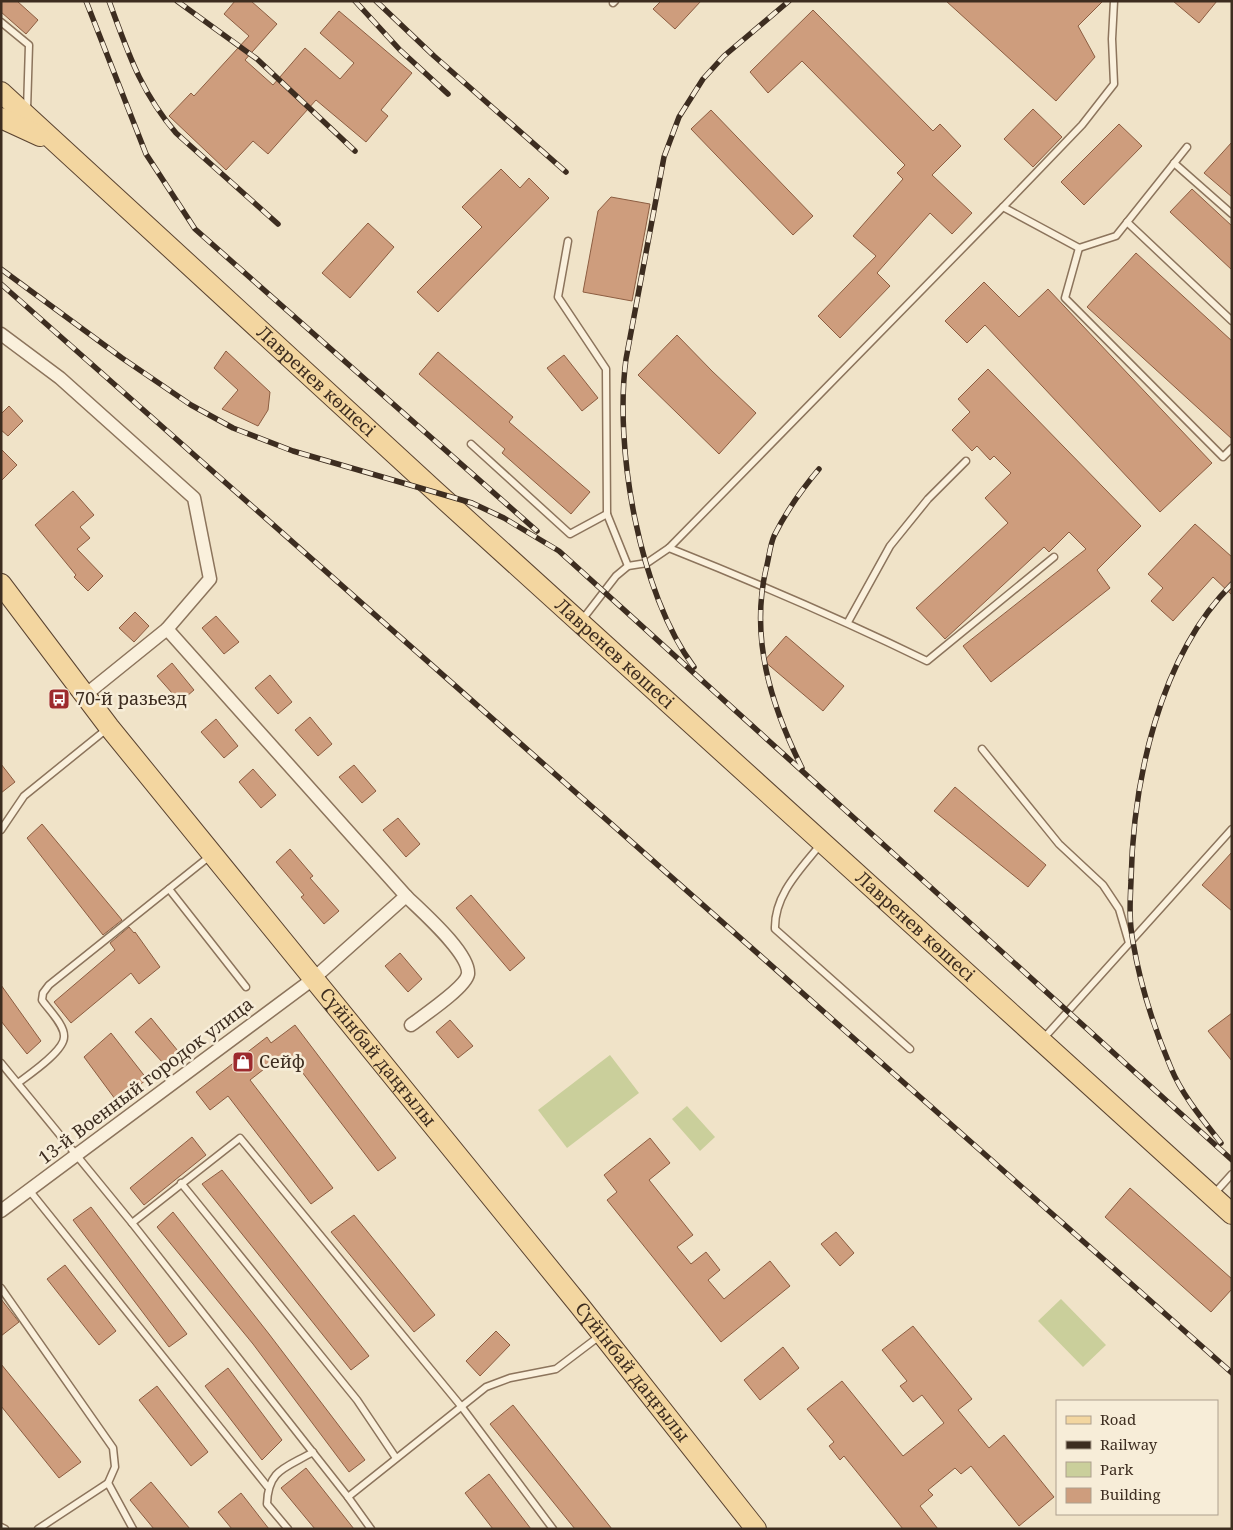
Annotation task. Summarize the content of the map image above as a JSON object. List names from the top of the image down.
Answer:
{
  "streets": {
    "main road": ["Лавренев көшесі", "Сүйінбай даңғылы"],
    "street": ["13-й Военный городок улица"]
  },
  "crossings": [
    ["Сүйінбай даңғылы", "13-й Военный городок улица"]
  ],
  "places": {
    "bus stop": ["70-й разьезд"],
    "shop": ["Сейф"]
  },
  "legend": [
    "Road",
    "Railway",
    "Park",
    "Building"
  ]
}
